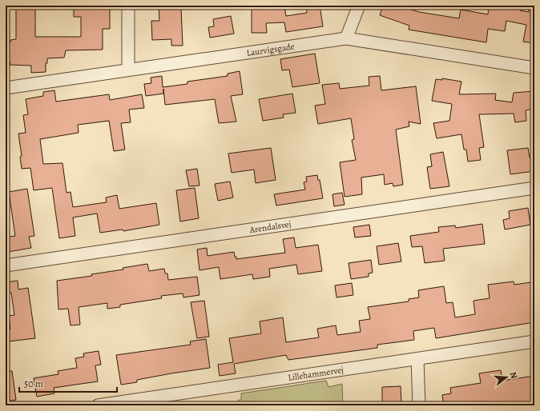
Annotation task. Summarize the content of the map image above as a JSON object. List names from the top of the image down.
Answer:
{
  "streets": {
    "street": ["Laurvigsgade", "Arendalsvej", "Lillehammervej"]
  },
  "scale_bar": "50 m",
  "north": "right"
}
